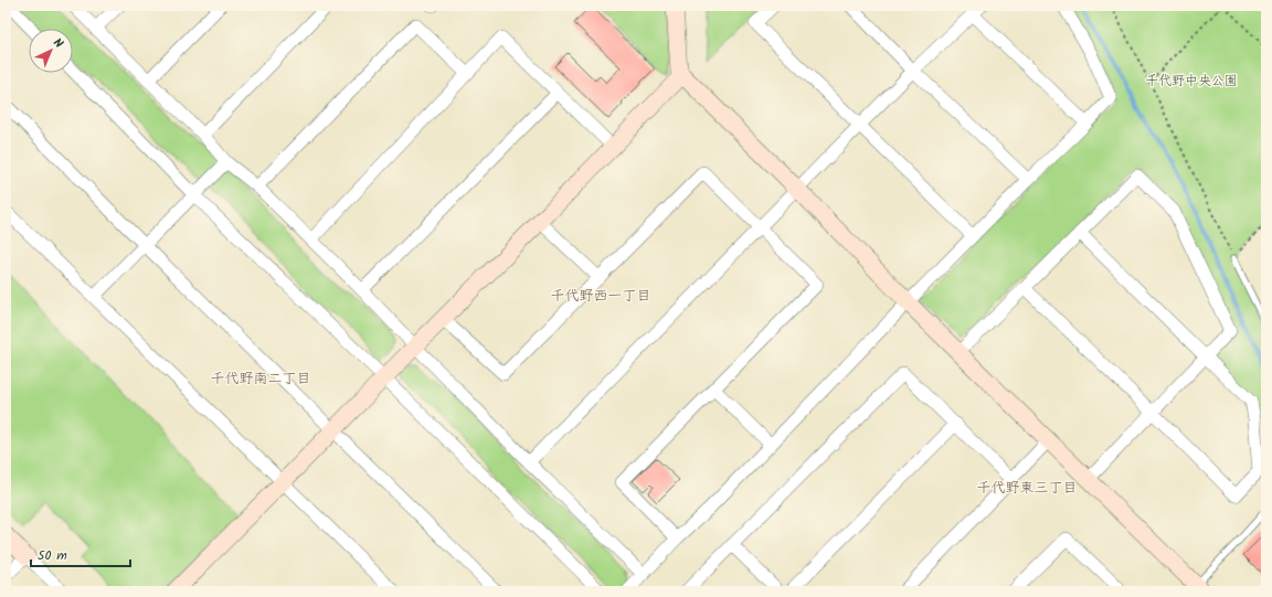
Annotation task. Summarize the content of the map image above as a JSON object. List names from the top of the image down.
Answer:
{
  "districts": ["千代野西一丁目", "千代野南二丁目", "千代野東三丁目"],
  "parks": ["千代野中央公園"],
  "scale_bar": "50 m",
  "north": "top right"
}
